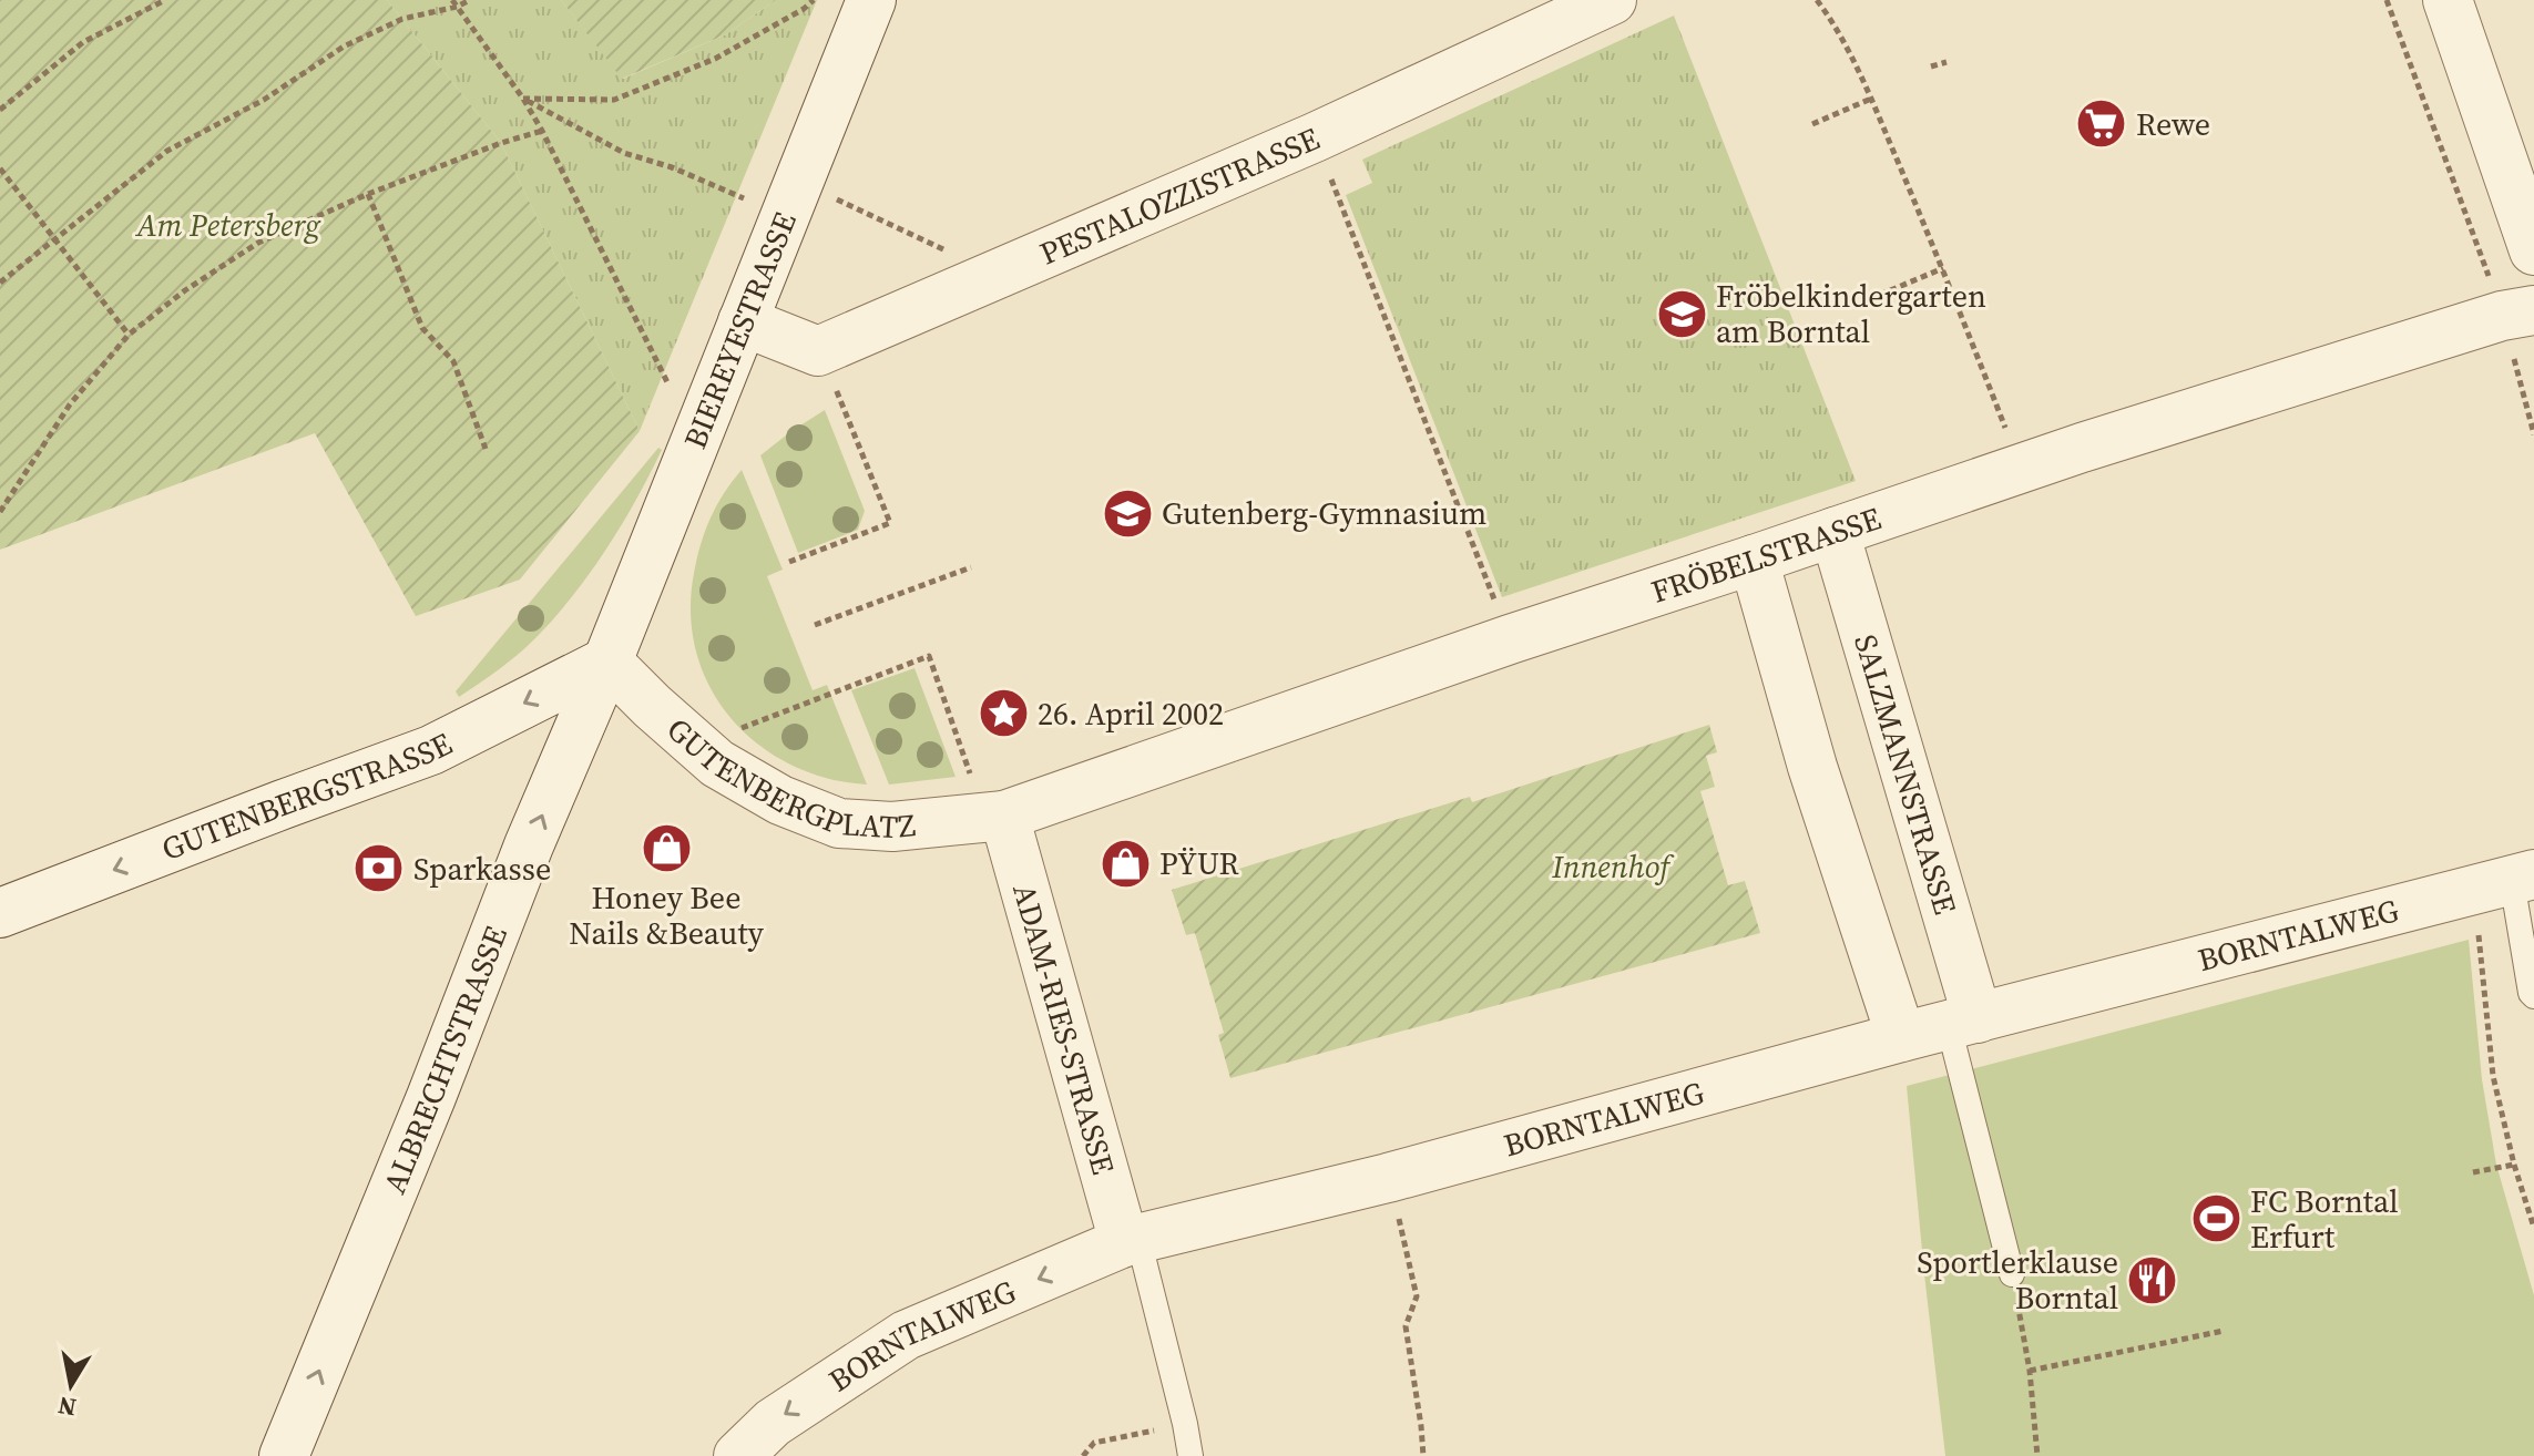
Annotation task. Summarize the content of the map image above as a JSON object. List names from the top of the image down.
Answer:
{
  "streets": {
    "street": [
      "PESTALOZZISTRASSE",
      "BIEREYESTRASSE",
      "FRÖBELSTRASSE",
      "GUTENBERGPLATZ",
      "SALZMANNSTRASSE",
      "GUTENBERGSTRASSE",
      "BORNTALWEG",
      "ADAM-RIES-STRASSE",
      "ALBRECHTSTRASSE"
    ]
  },
  "crossings": [
    ["PESTALOZZISTRASSE", "BIEREYESTRASSE"],
    ["BIEREYESTRASSE", "GUTENBERGPLATZ"],
    ["BIEREYESTRASSE", "GUTENBERGSTRASSE"],
    ["BIEREYESTRASSE", "ALBRECHTSTRASSE"],
    ["FRÖBELSTRASSE", "GUTENBERGPLATZ"],
    ["FRÖBELSTRASSE", "SALZMANNSTRASSE"],
    ["FRÖBELSTRASSE", "ADAM-RIES-STRASSE"],
    ["GUTENBERGPLATZ", "GUTENBERGSTRASSE"],
    ["GUTENBERGPLATZ", "ADAM-RIES-STRASSE"],
    ["GUTENBERGPLATZ", "ALBRECHTSTRASSE"],
    ["SALZMANNSTRASSE", "BORNTALWEG"],
    ["GUTENBERGSTRASSE", "ALBRECHTSTRASSE"],
    ["BORNTALWEG", "ADAM-RIES-STRASSE"]
  ],
  "one_way": ["GUTENBERGSTRASSE", "ALBRECHTSTRASSE"],
  "parks": ["Am Petersberg", "Innenhof"],
  "places": {
    "supermarket": ["Rewe"],
    "school or university": ["Fröbelkindergarten am Borntal", "Gutenberg-Gymnasium"],
    "place": ["26. April 2002"],
    "shop": ["Honey Bee Nails &Beauty", "PŸUR"],
    "bank": ["Sparkasse"],
    "sports": ["FC Borntal Erfurt"],
    "restaurant": ["Sportlerklause Borntal"]
  },
  "north": "bottom"
}
